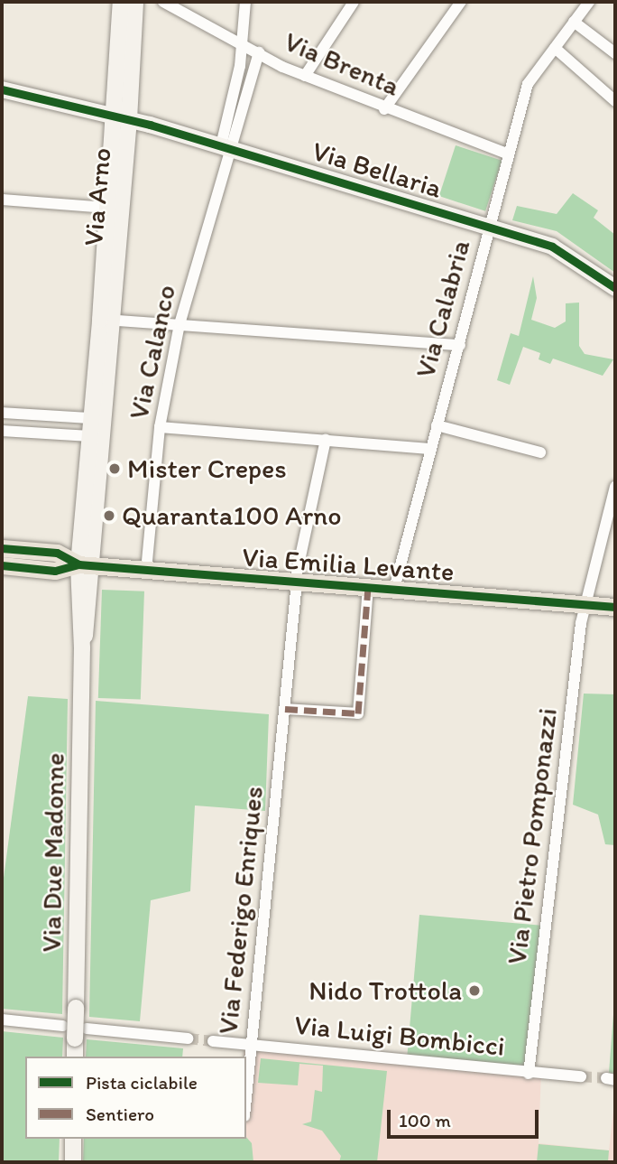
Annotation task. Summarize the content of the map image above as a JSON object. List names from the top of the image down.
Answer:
{
  "streets": {
    "main road": ["Via Emilia Levante"],
    "street": [
      "Via Brenta",
      "Via Bellaria",
      "Via Arno",
      "Via Calabria",
      "Via Calanco",
      "Via Pietro Pomponazzi",
      "Via Due Madonne",
      "Via Federigo Enriques",
      "Via Luigi Bombicci"
    ]
  },
  "crossings": [
    ["Via Brenta", "Via Calabria"],
    ["Via Bellaria", "Via Arno"],
    ["Via Bellaria", "Via Calabria"],
    ["Via Bellaria", "Via Calanco"],
    ["Via Arno", "Via Emilia Levante"],
    ["Via Arno", "Via Due Madonne"],
    ["Via Calabria", "Via Emilia Levante"],
    ["Via Calanco", "Via Emilia Levante"],
    ["Via Emilia Levante", "Via Pietro Pomponazzi"],
    ["Via Emilia Levante", "Via Due Madonne"],
    ["Via Emilia Levante", "Via Federigo Enriques"],
    ["Via Pietro Pomponazzi", "Via Luigi Bombicci"],
    ["Via Federigo Enriques", "Via Luigi Bombicci"]
  ],
  "places": ["Mister Crepes", "Quaranta100 Arno", "Nido Trottola"],
  "legend": ["Pista ciclabile", "Sentiero"],
  "scale_bar": "100 m"
}
